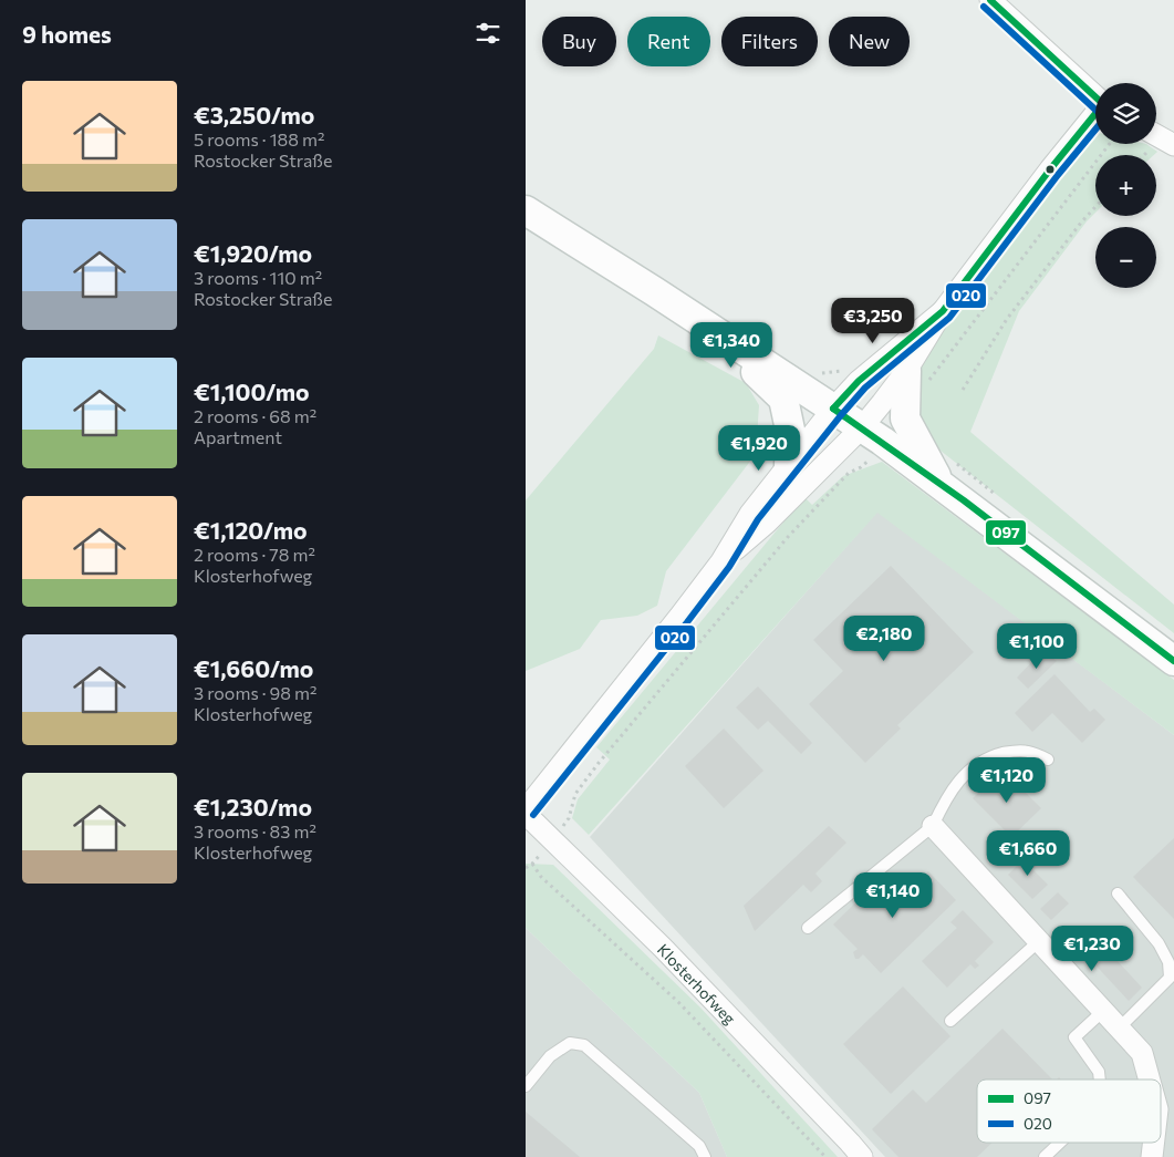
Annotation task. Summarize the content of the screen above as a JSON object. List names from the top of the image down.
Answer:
{
  "streets": {
    "street": ["Klosterhofweg"]
  },
  "lines": ["transit line 097", "transit line 020"],
  "legend": ["097", "020"],
  "page": {
    "heading": "9 homes",
    "chip": [
      "Buy",
      "Rent",
      "Filters",
      "New"
    ],
    "list": [
      {
        "name": "€3,250/mo",
        "note": "5 rooms · 188 m² · Rostocker Straße"
      },
      {
        "name": "€1,920/mo",
        "note": "3 rooms · 110 m² · Rostocker Straße"
      },
      {
        "name": "€1,100/mo",
        "note": "2 rooms · 68 m² · Apartment"
      },
      {
        "name": "€1,120/mo",
        "note": "2 rooms · 78 m² · Klosterhofweg"
      },
      {
        "name": "€1,660/mo",
        "note": "3 rooms · 98 m² · Klosterhofweg"
      },
      {
        "name": "€1,230/mo",
        "note": "3 rooms · 83 m² · Klosterhofweg"
      }
    ],
    "map_buttons": ["+", "−"],
    "price": [
      "€3,250",
      "€1,340",
      "€1,920",
      "€2,180",
      "€1,100",
      "€1,120",
      "€1,660",
      "€1,140",
      "€1,230"
    ]
  }
}
